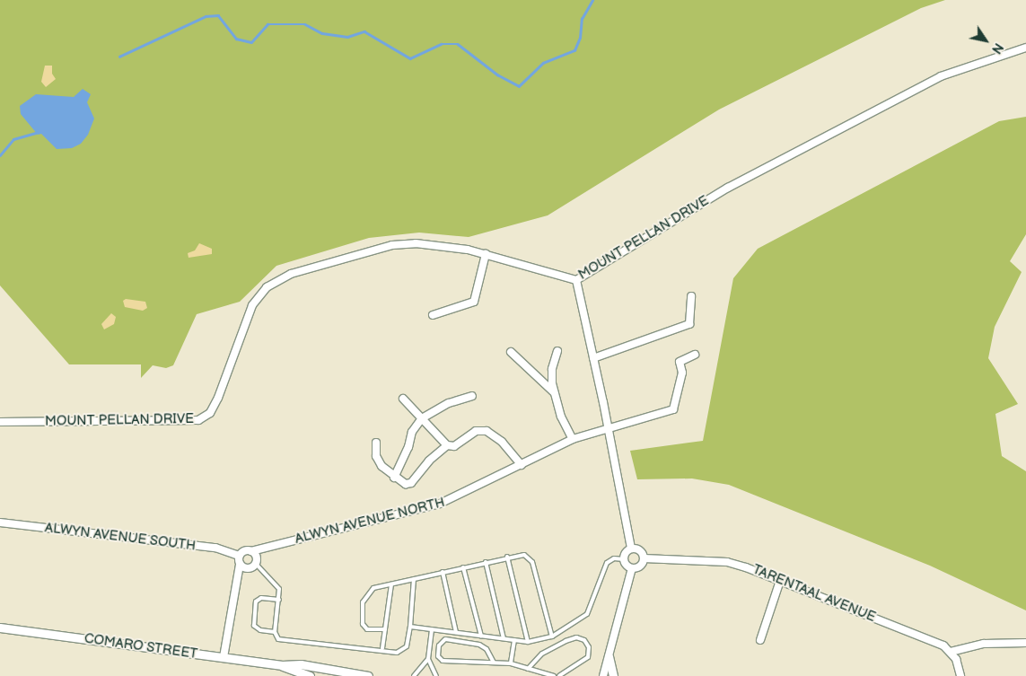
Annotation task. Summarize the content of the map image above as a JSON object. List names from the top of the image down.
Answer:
{
  "streets": {
    "street": [
      "MOUNT PELLAN DRIVE",
      "ALWYN AVENUE NORTH",
      "ALWYN AVENUE SOUTH",
      "TARENTAAL AVENUE",
      "COMARO STREET"
    ]
  },
  "crossings": [
    ["ALWYN AVENUE NORTH", "ALWYN AVENUE SOUTH"]
  ],
  "north": "bottom right"
}
